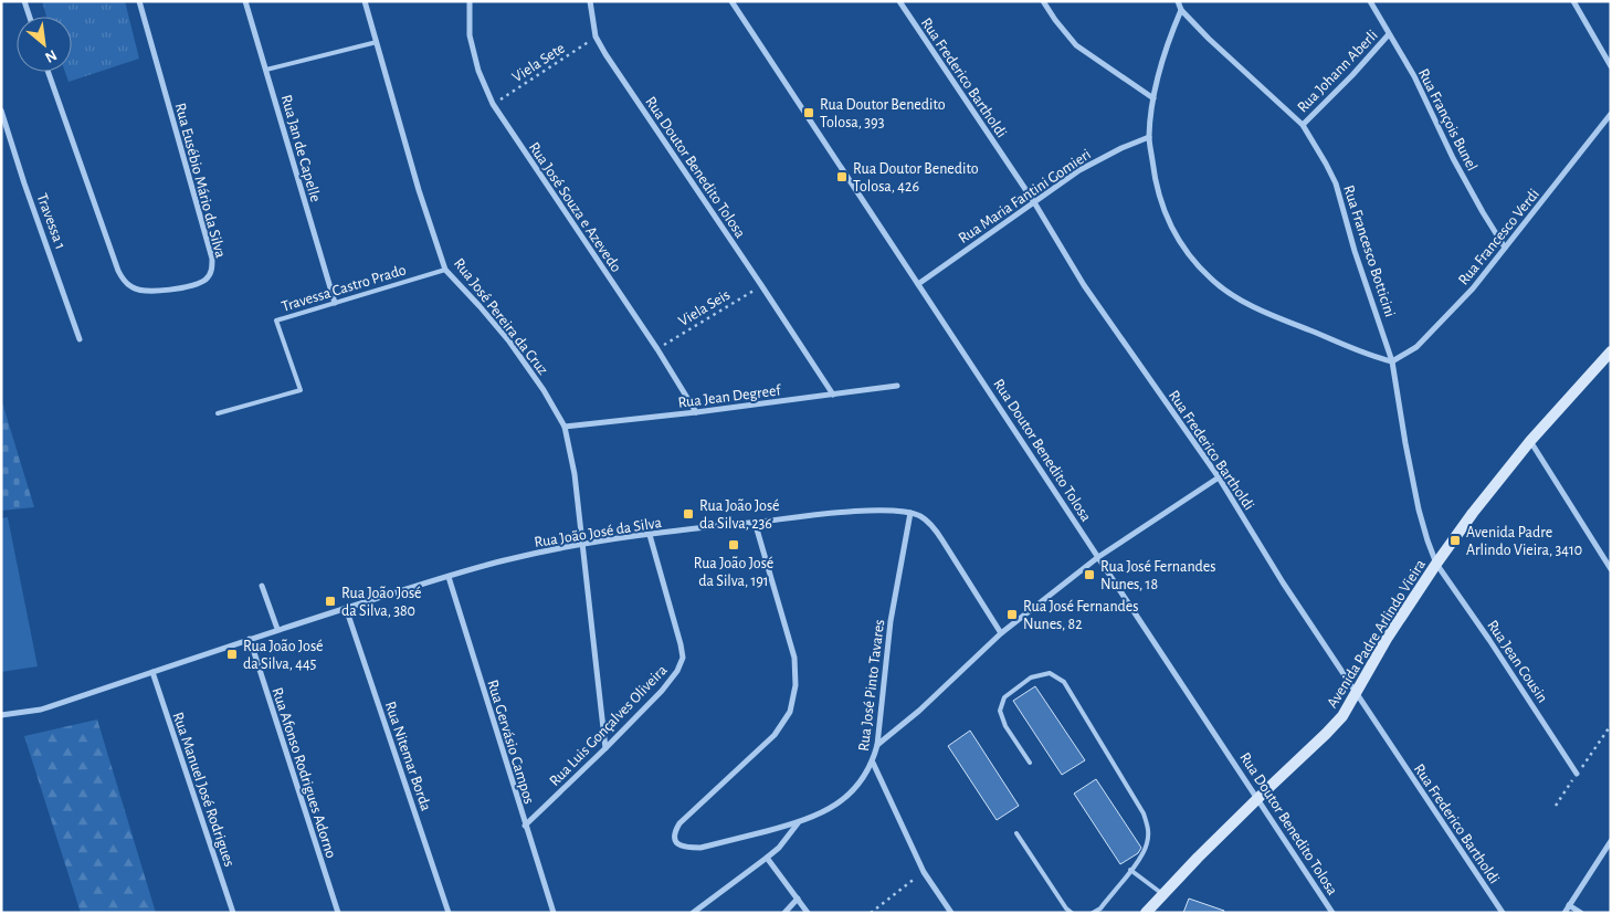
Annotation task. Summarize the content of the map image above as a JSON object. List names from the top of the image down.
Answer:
{
  "streets": {
    "main road": ["Avenida Padre Arlindo Vieira"],
    "street": [
      "Rua Johann Aberli",
      "Rua Frederico Bartholdi",
      "Rua François Bunel",
      "Rua Jan de Capelle",
      "Rua Doutor Benedito Tolosa",
      "Rua Eusébio Mário da Silva",
      "Rua Maria Fantini Gomieri",
      "Rua José Souza e Azevedo",
      "Travessa 1",
      "Rua Francesco Verdi",
      "Rua Francesco Botticini",
      "Rua José Pereira da Cruz",
      "Rua Jean Degreef",
      "Rua João José da Silva",
      "Rua Jean Cousin",
      "Rua José Pinto Tavares",
      "Rua Luis Gonçalves Oliveira",
      "Rua Gervásio Campos",
      "Rua Nitemar Borda",
      "Rua Afonso Rodrigues Adorno",
      "Rua Manuel José Rodrigues"
    ],
    "lane": ["Travessa Castro Prado"],
    "path": ["Viela Sete", "Viela Seis"]
  },
  "crossings": [
    ["Viela Sete", "Rua Doutor Benedito Tolosa"],
    ["Viela Sete", "Rua José Souza e Azevedo"],
    ["Rua Johann Aberli", "Rua François Bunel"],
    ["Rua Johann Aberli", "Rua Francesco Botticini"],
    ["Rua Frederico Bartholdi", "Rua Maria Fantini Gomieri"],
    ["Rua Frederico Bartholdi", "Avenida Padre Arlindo Vieira"],
    ["Rua François Bunel", "Rua Francesco Verdi"],
    ["Rua Jan de Capelle", "Travessa Castro Prado"],
    ["Rua Doutor Benedito Tolosa", "Rua Maria Fantini Gomieri"],
    ["Rua Doutor Benedito Tolosa", "Viela Seis"],
    ["Rua Doutor Benedito Tolosa", "Rua Jean Degreef"],
    ["Rua Doutor Benedito Tolosa", "Avenida Padre Arlindo Vieira"],
    ["Rua José Souza e Azevedo", "Viela Seis"],
    ["Rua José Souza e Azevedo", "Rua Jean Degreef"],
    ["Rua Francesco Verdi", "Rua Francesco Botticini"],
    ["Rua Francesco Botticini", "Avenida Padre Arlindo Vieira"],
    ["Rua Francesco Botticini", "Rua Jean Cousin"],
    ["Travessa Castro Prado", "Rua José Pereira da Cruz"],
    ["Rua José Pereira da Cruz", "Rua Jean Degreef"],
    ["Rua José Pereira da Cruz", "Rua João José da Silva"],
    ["Rua José Pereira da Cruz", "Rua Luis Gonçalves Oliveira"],
    ["Rua João José da Silva", "Rua José Pinto Tavares"],
    ["Rua João José da Silva", "Rua Luis Gonçalves Oliveira"],
    ["Rua João José da Silva", "Rua Gervásio Campos"],
    ["Rua João José da Silva", "Rua Nitemar Borda"],
    ["Rua João José da Silva", "Rua Afonso Rodrigues Adorno"],
    ["Rua João José da Silva", "Rua Manuel José Rodrigues"],
    ["Avenida Padre Arlindo Vieira", "Rua Jean Cousin"],
    ["Rua Luis Gonçalves Oliveira", "Rua Gervásio Campos"]
  ],
  "places": {
    "transit": [
      "Rua Doutor Benedito Tolosa, 393",
      "Rua Doutor Benedito Tolosa, 426",
      "Rua João José da Silva, 236",
      "Avenida Padre Arlindo Vieira, 3410",
      "Rua João José da Silva, 191",
      "Rua José Fernandes Nunes, 18",
      "Rua João José da Silva, 380",
      "Rua José Fernandes Nunes, 82",
      "Rua João José da Silva, 445"
    ]
  },
  "north": "bottom right"
}
